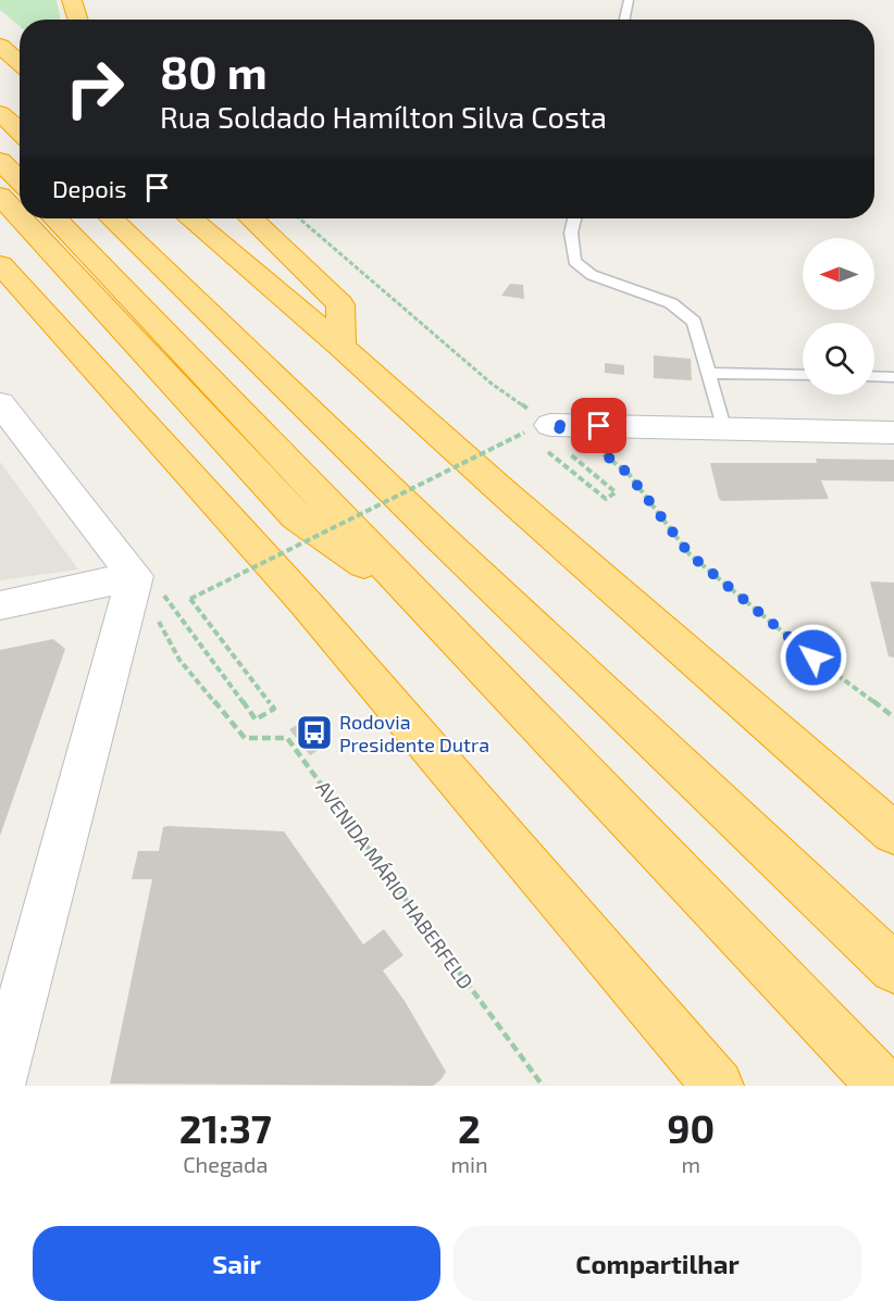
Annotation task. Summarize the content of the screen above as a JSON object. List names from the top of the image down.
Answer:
{
  "streets": {
    "path": ["AVENIDA MÁRIO HABERFELD"]
  },
  "places": {
    "bus stop": ["Rodovia Presidente Dutra"]
  },
  "north": "left",
  "page": {
    "turn": ["80 m", "Rua Soldado Hamílton Silva Costa"],
    "then": "Depois",
    "eta": [
      "21:37",
      "Chegada",
      "2",
      "min",
      "90",
      "m"
    ],
    "buttons": ["Sair", "Compartilhar"]
  }
}
